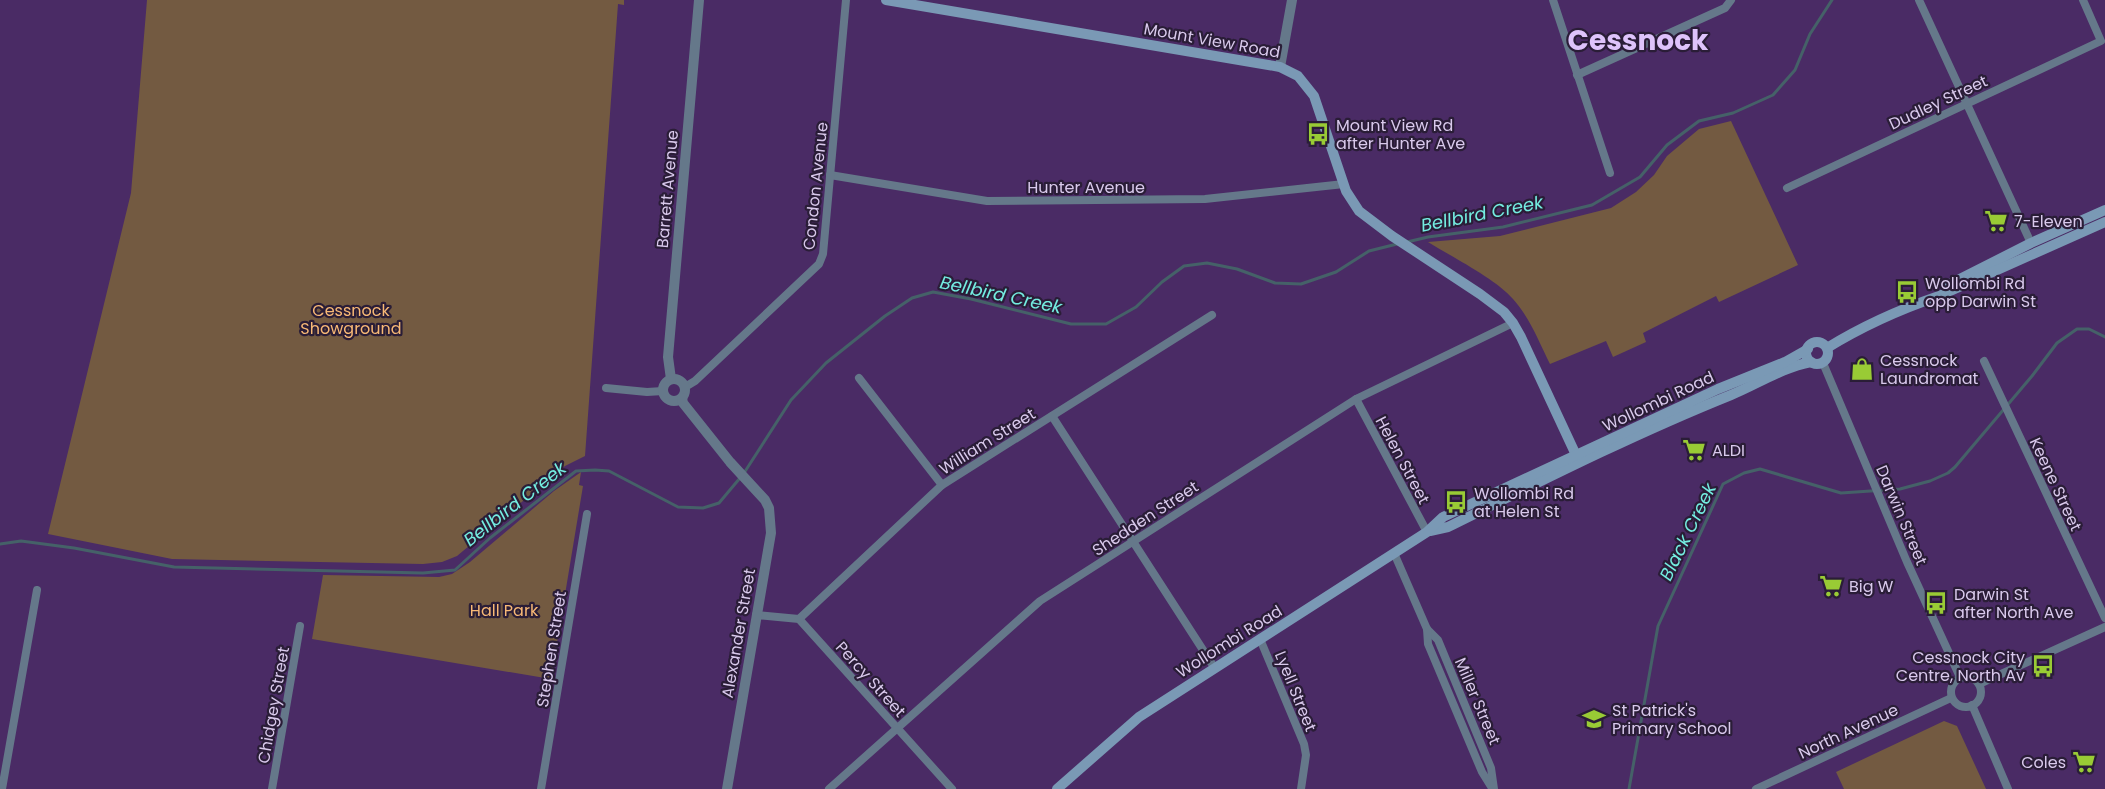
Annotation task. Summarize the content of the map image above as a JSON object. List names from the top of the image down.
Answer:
{
  "streets": {
    "main road": ["Mount View Road", "Wollombi Road"],
    "street": [
      "Dudley Street",
      "Condon Avenue",
      "Hunter Avenue",
      "Barrett Avenue",
      "William Street",
      "Helen Street",
      "Keene Street",
      "Darwin Street",
      "Shedden Street",
      "Alexander Street",
      "Stephen Street",
      "Percy Street",
      "Lyell Street",
      "Miller Street",
      "Chidgey Street",
      "North Avenue"
    ]
  },
  "crossings": [
    ["Mount View Road", "Hunter Avenue"],
    ["Mount View Road", "Wollombi Road"],
    ["Mount View Road", "Shedden Street"],
    ["Condon Avenue", "Hunter Avenue"],
    ["Condon Avenue", "Barrett Avenue"],
    ["Condon Avenue", "Alexander Street"],
    ["Barrett Avenue", "Alexander Street"],
    ["Wollombi Road", "Helen Street"],
    ["Wollombi Road", "Darwin Street"],
    ["Wollombi Road", "Lyell Street"],
    ["Wollombi Road", "Miller Street"],
    ["William Street", "Percy Street"],
    ["Helen Street", "Shedden Street"],
    ["Darwin Street", "North Avenue"],
    ["Shedden Street", "Percy Street"]
  ],
  "districts": ["Cessnock"],
  "water": ["Bellbird Creek", "Black Creek"],
  "parks": ["Cessnock Showground", "Hall Park"],
  "places": {
    "bus stop": [
      "Mount View Rd after Hunter Ave",
      "Wollombi Rd opp Darwin St",
      "Wollombi Rd at Helen St",
      "Darwin St after North Ave",
      "Cessnock City Centre, North Av"
    ],
    "supermarket": [
      "7-Eleven",
      "ALDI",
      "Big W",
      "Coles"
    ],
    "shop": ["Cessnock Laundromat"],
    "school or university": ["St Patrick's Primary School"]
  }
}
